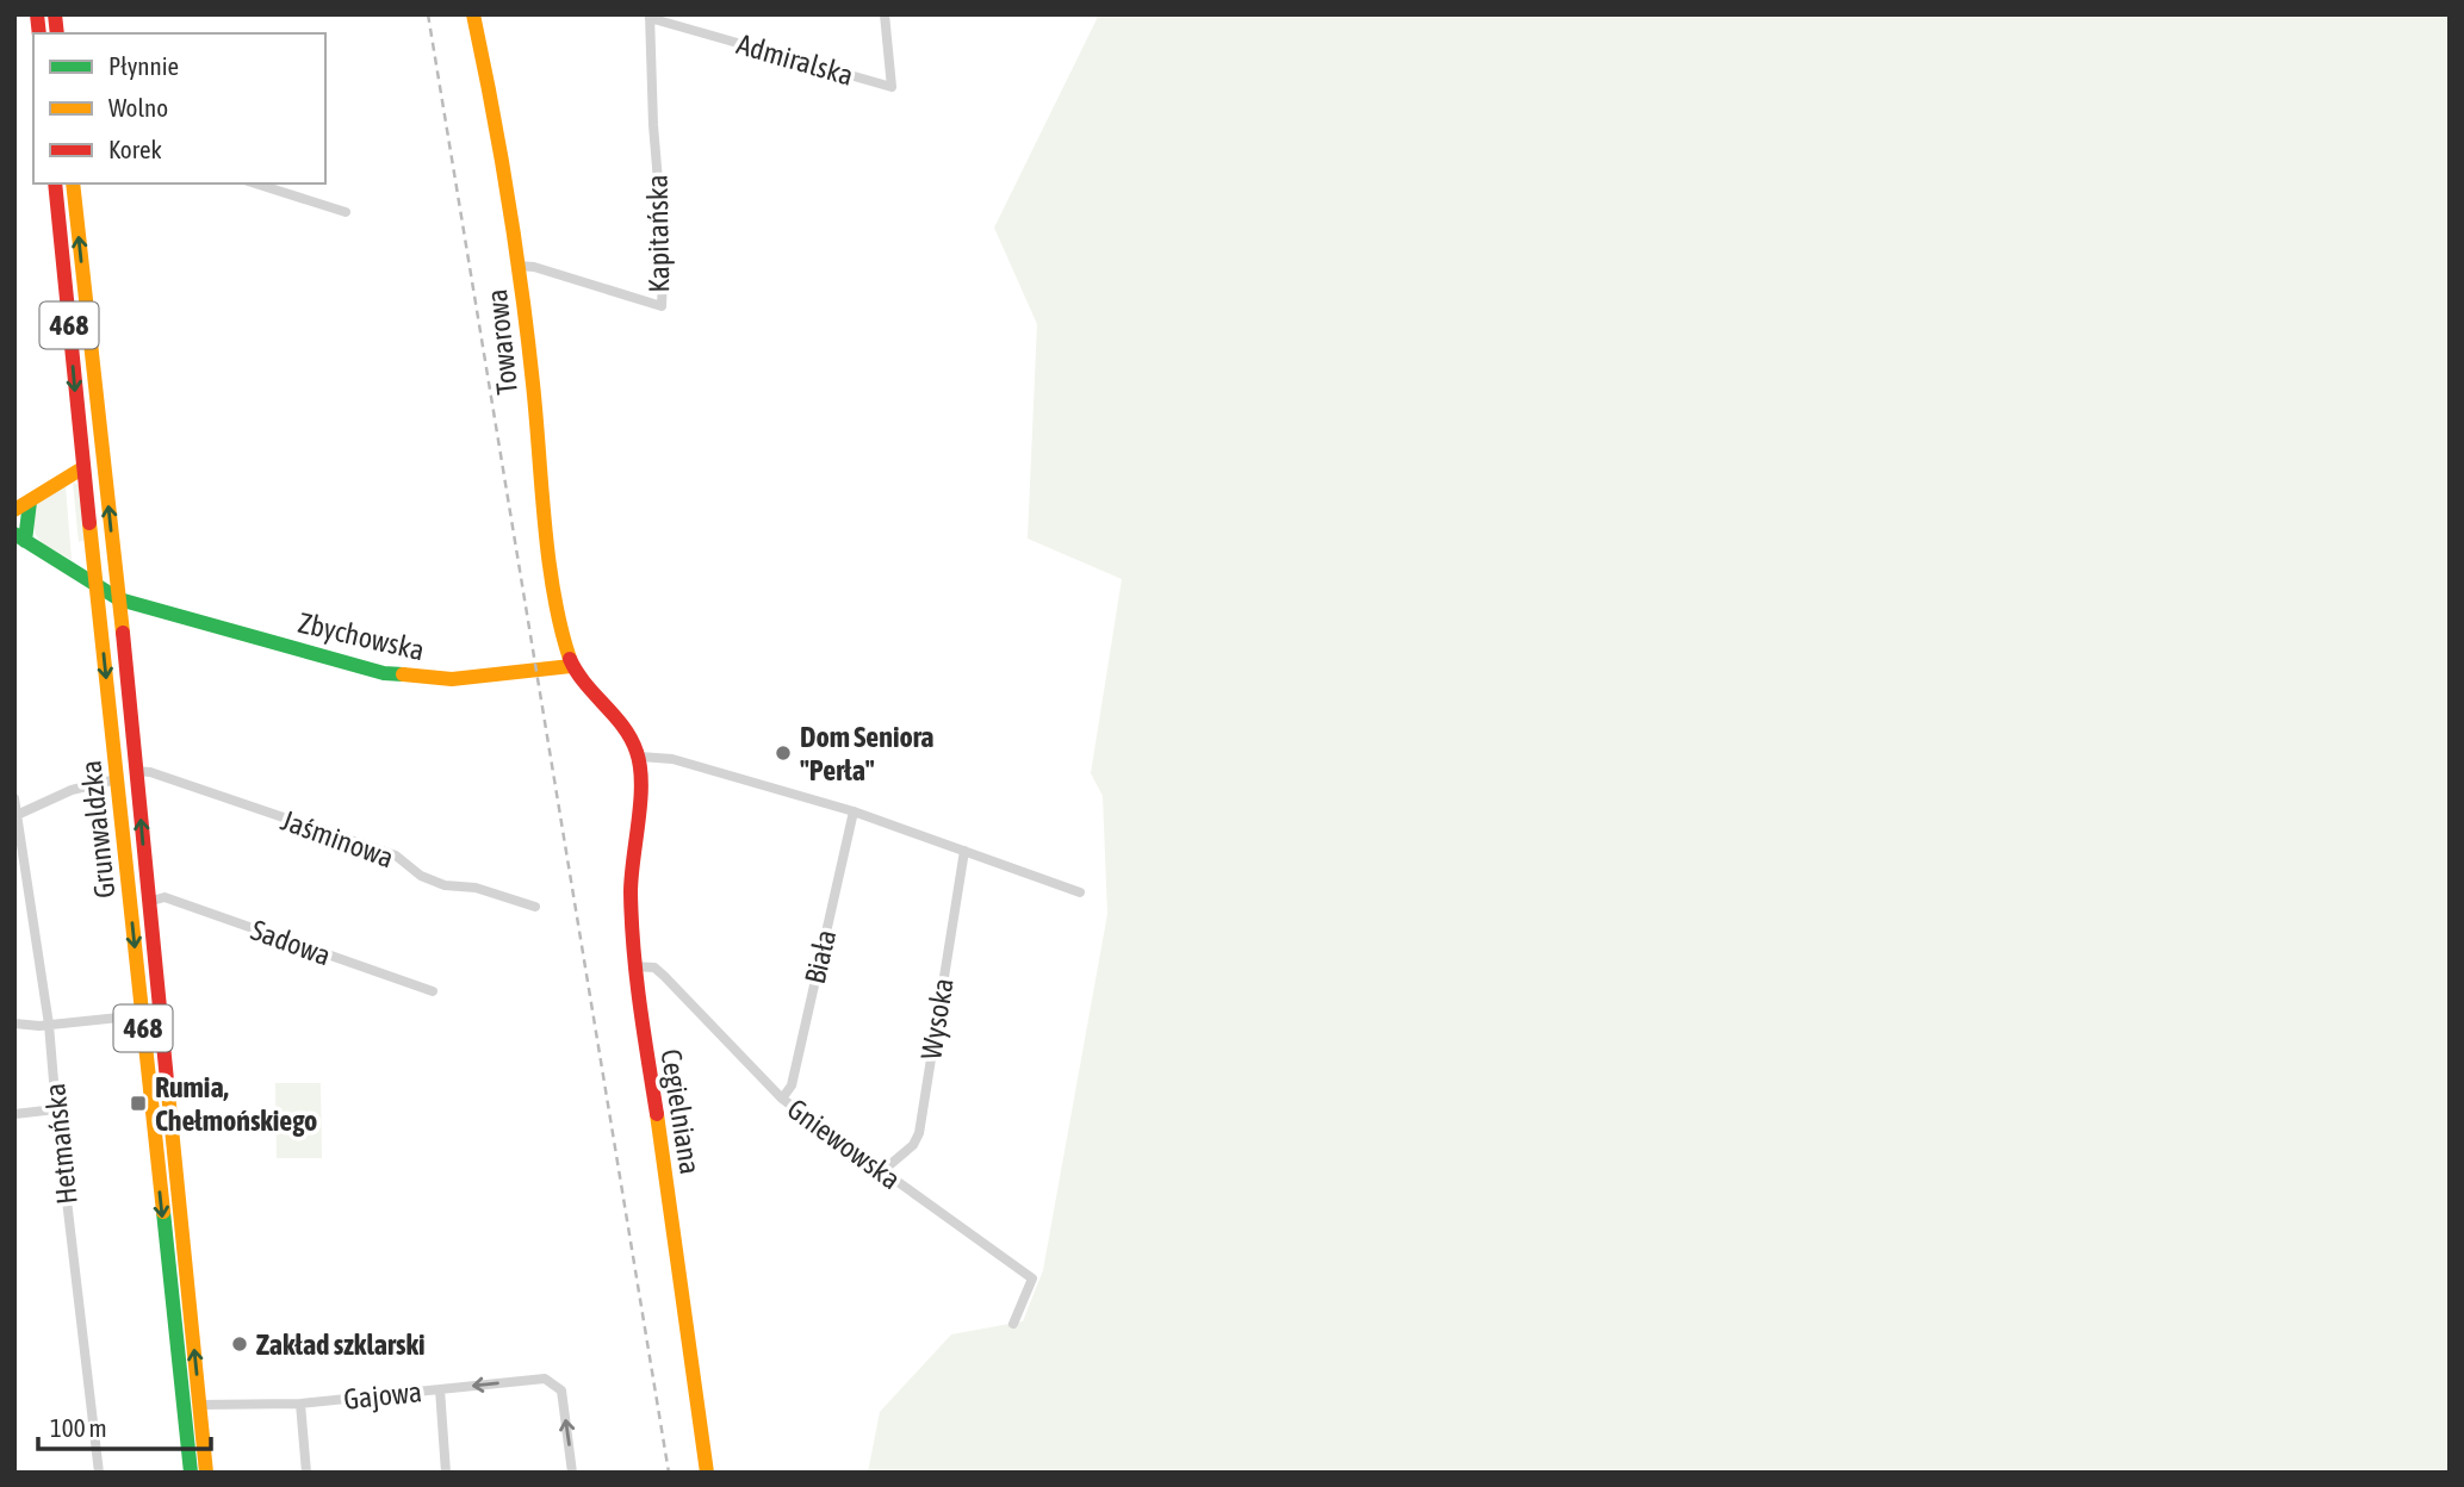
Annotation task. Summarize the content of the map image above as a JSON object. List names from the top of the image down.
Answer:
{
  "streets": {
    "main road": [
      "468",
      "Towarowa",
      "Zbychowska",
      "Grunwaldzka",
      "Cegielniana"
    ],
    "street": [
      "Admiralska",
      "Kapitańska",
      "Jaśminowa",
      "Sadowa",
      "Biała",
      "Wysoka",
      "Hetmańska",
      "Gniewowska",
      "Gajowa"
    ]
  },
  "crossings": [
    ["Admiralska", "Kapitańska"],
    ["Kapitańska", "Towarowa"],
    ["Towarowa", "Zbychowska"],
    ["Zbychowska", "Grunwaldzka"],
    ["Grunwaldzka", "Jaśminowa"],
    ["Grunwaldzka", "Sadowa"],
    ["Grunwaldzka", "Gajowa"],
    ["Biała", "Gniewowska"],
    ["Wysoka", "Gniewowska"],
    ["Cegielniana", "Gniewowska"]
  ],
  "places": {
    "other": ["Dom Seniora \"Perła\"", "Zakład szklarski"],
    "transit": ["Rumia, Chełmońskiego"]
  },
  "legend": ["Płynnie", "Wolno", "Korek"],
  "scale_bar": "100 m"
}
